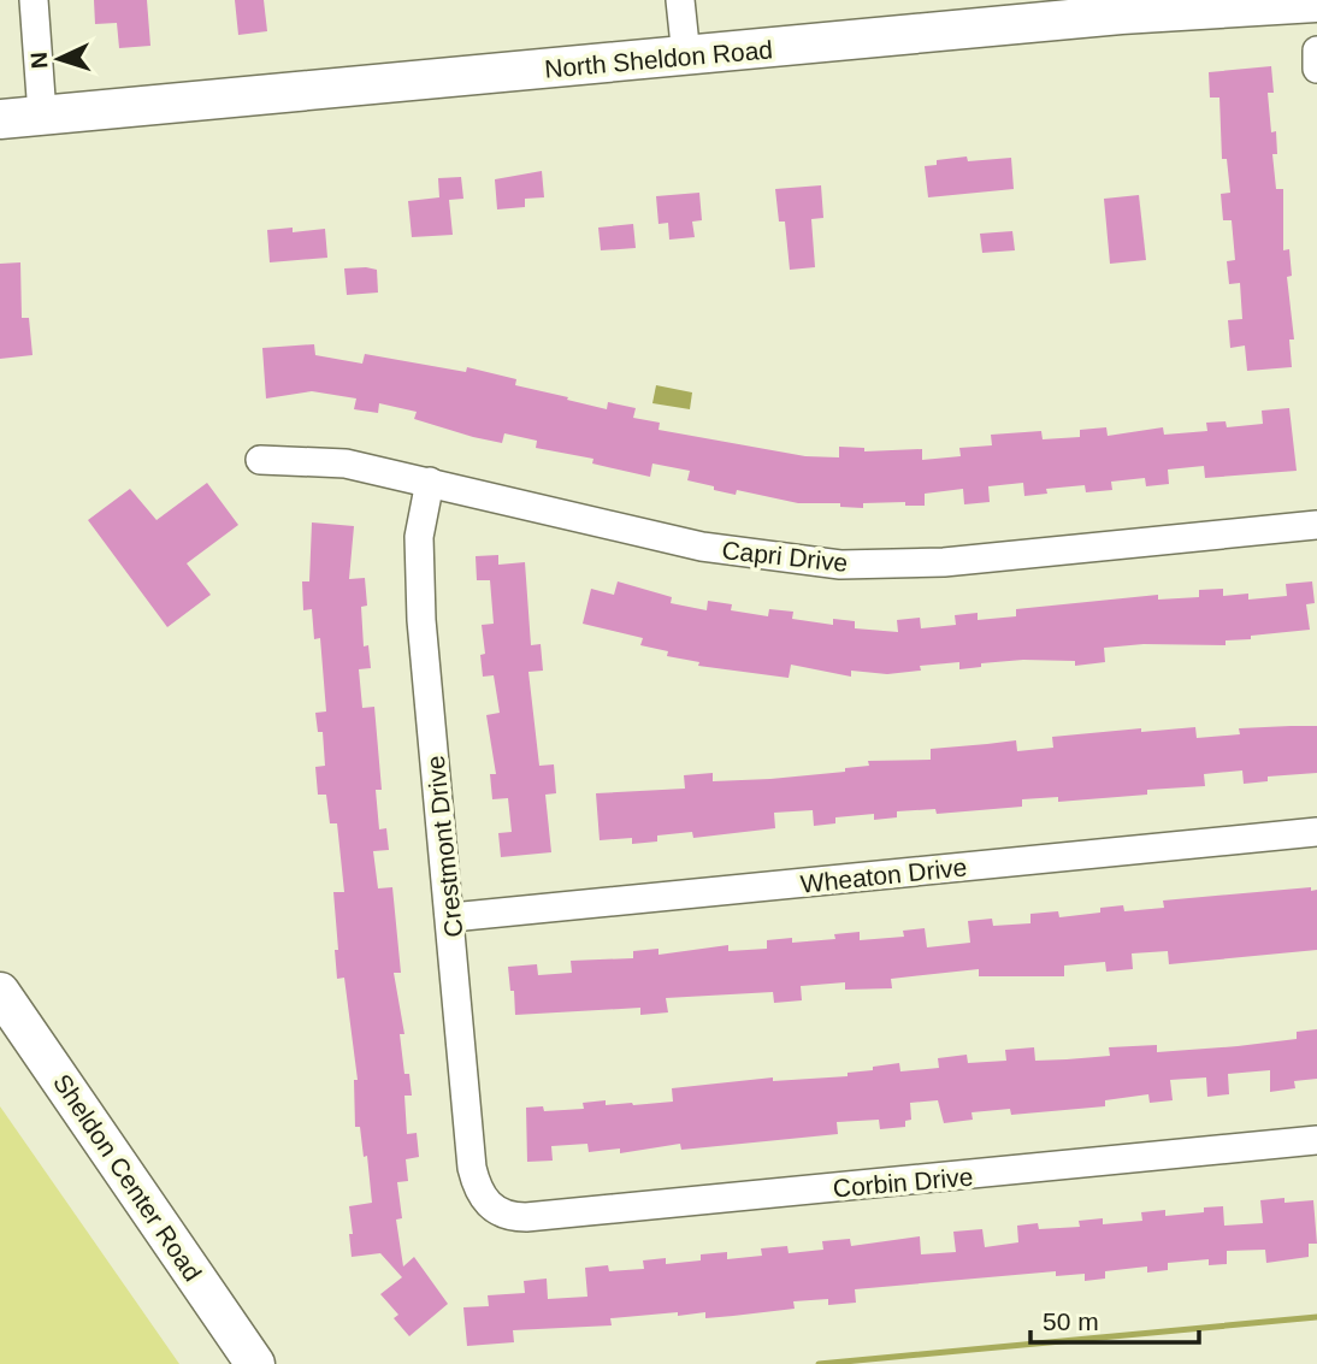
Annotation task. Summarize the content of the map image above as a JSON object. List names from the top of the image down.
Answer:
{
  "streets": {
    "street": [
      "North Sheldon Road",
      "Capri Drive",
      "Crestmont Drive",
      "Wheaton Drive",
      "Sheldon Center Road",
      "Corbin Drive"
    ]
  },
  "crossings": [
    ["Capri Drive", "Crestmont Drive"],
    ["Crestmont Drive", "Wheaton Drive"],
    ["Crestmont Drive", "Corbin Drive"]
  ],
  "scale_bar": "50 m",
  "north": "left"
}
